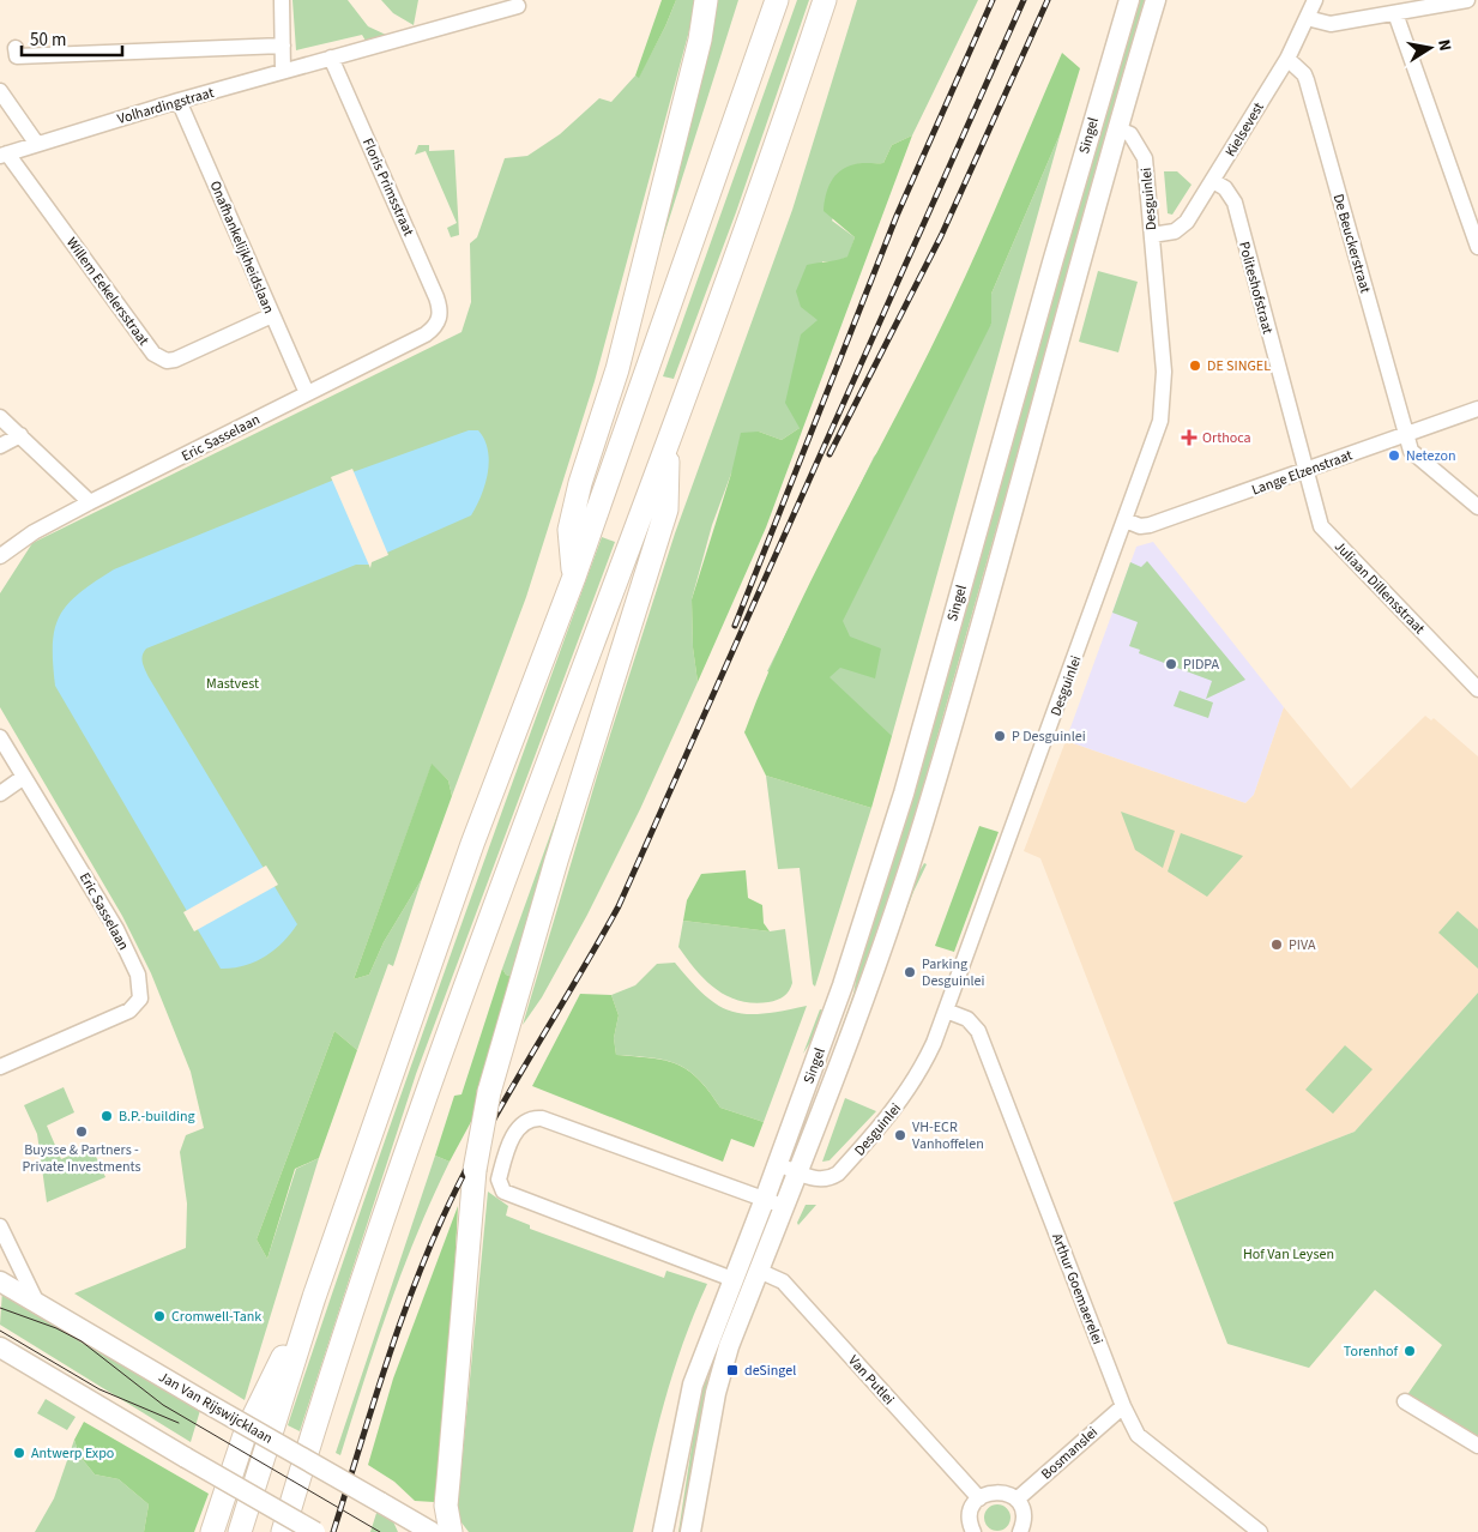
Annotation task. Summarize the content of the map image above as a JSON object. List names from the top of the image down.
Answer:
{
  "streets": {
    "main road": ["Singel", "Jan Van Rijswijcklaan"],
    "street": [
      "Volhardingstraat",
      "Kielsevest",
      "Floris Primsstraat",
      "Desguinlei",
      "De Beuckerstraat",
      "Onafhankelijkheidslaan",
      "Politeshofstraat",
      "Willem Eekelersstraat",
      "Eric Sasselaan",
      "Lange Elzenstraat",
      "Juliaan Dillensstraat",
      "Arthur Goemaerelei",
      "Van Putlei",
      "Bosmanslei"
    ]
  },
  "crossings": [
    ["Volhardingstraat", "Floris Primsstraat"],
    ["Volhardingstraat", "Onafhankelijkheidslaan"],
    ["Volhardingstraat", "Willem Eekelersstraat"],
    ["Kielsevest", "Desguinlei"],
    ["Kielsevest", "De Beuckerstraat"],
    ["Kielsevest", "Politeshofstraat"],
    ["Singel", "Desguinlei"],
    ["Floris Primsstraat", "Eric Sasselaan"],
    ["Desguinlei", "Lange Elzenstraat"],
    ["Desguinlei", "Arthur Goemaerelei"],
    ["De Beuckerstraat", "Lange Elzenstraat"],
    ["Onafhankelijkheidslaan", "Willem Eekelersstraat"],
    ["Onafhankelijkheidslaan", "Eric Sasselaan"],
    ["Politeshofstraat", "Lange Elzenstraat"],
    ["Politeshofstraat", "Juliaan Dillensstraat"],
    ["Lange Elzenstraat", "Juliaan Dillensstraat"],
    ["Arthur Goemaerelei", "Bosmanslei"]
  ],
  "parks": ["Mastvest", "Hof Van Leysen"],
  "places": {
    "other": [
      "DE SINGEL",
      "Netezon",
      "PIDPA",
      "P Desguinlei",
      "PIVA",
      "Parking Desguinlei",
      "B.P.-building",
      "Buysse & Partners - Private Investments",
      "VH-ECR Vanhoffelen",
      "Cromwell-Tank",
      "Torenhof",
      "Antwerp Expo"
    ],
    "health": ["Orthoca"],
    "transit": ["deSingel"]
  },
  "scale_bar": "50 m",
  "north": "right"
}
